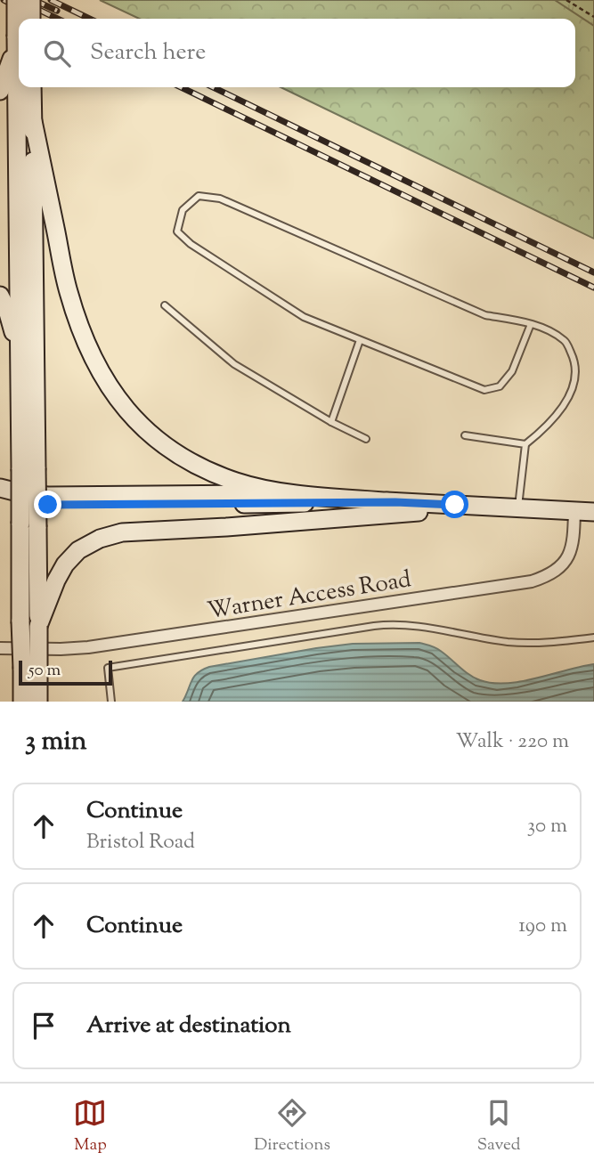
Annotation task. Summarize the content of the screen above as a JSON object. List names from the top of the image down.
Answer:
{
  "streets": {
    "street": ["Warner Access Road"]
  },
  "scale_bar": "50 m",
  "page": {
    "search": "Search here",
    "scale": "50 m",
    "heading": ["3 min", "Walk · 220 m"],
    "list": [
      ["Continue", "Bristol Road", "30 m"],
      ["Continue", "190 m"],
      "Arrive at destination"
    ],
    "nav": ["Map", "Directions", "Saved"]
  }
}
